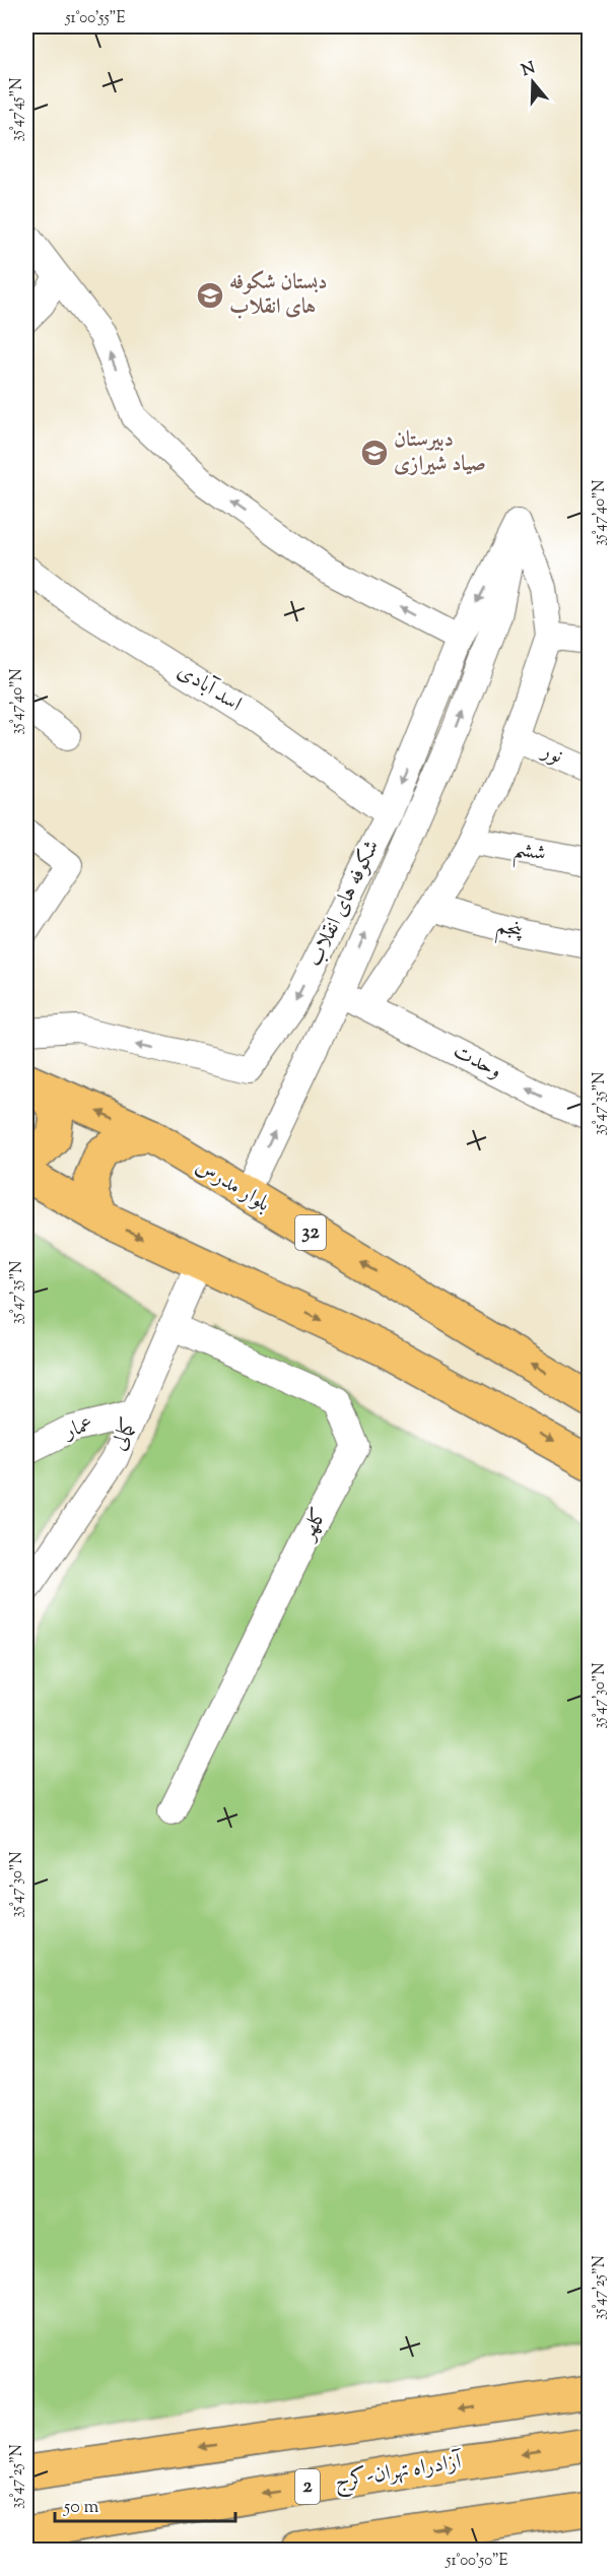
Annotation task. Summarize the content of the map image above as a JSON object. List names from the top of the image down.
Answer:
{
  "streets": {
    "highway": [
      "بلوار مدرس",
      "32",
      "آزادراه تهران-کرج",
      "2"
    ],
    "street": [
      "اسد آبادی",
      "نور",
      "ششم",
      "شکوفه های انقلاب",
      "پنجم",
      "وحدت",
      "عمار",
      "کمالی",
      "کلهر"
    ]
  },
  "crossings": [
    ["اسد آبادی", "شکوفه های انقلاب"],
    ["شکوفه های انقلاب", "وحدت"],
    ["شکوفه های انقلاب", "بلوار مدرس"],
    ["عمار", "کمالی"],
    ["کمالی", "کلهر"]
  ],
  "one_way": ["وحدت"],
  "places": {
    "school or university": ["دبستان شکوفه های انقلاب", "دبیرستان صیاد شیرازی"]
  },
  "scale_bar": "50 m",
  "north": "top",
  "coordinates": [
    "51°00'55\"E",
    "35°47'45\"N",
    "35°47'40\"N",
    "35°47'35\"N",
    "35°47'30\"N",
    "35°47'25\"N",
    "51°00'50\"E"
  ]
}
